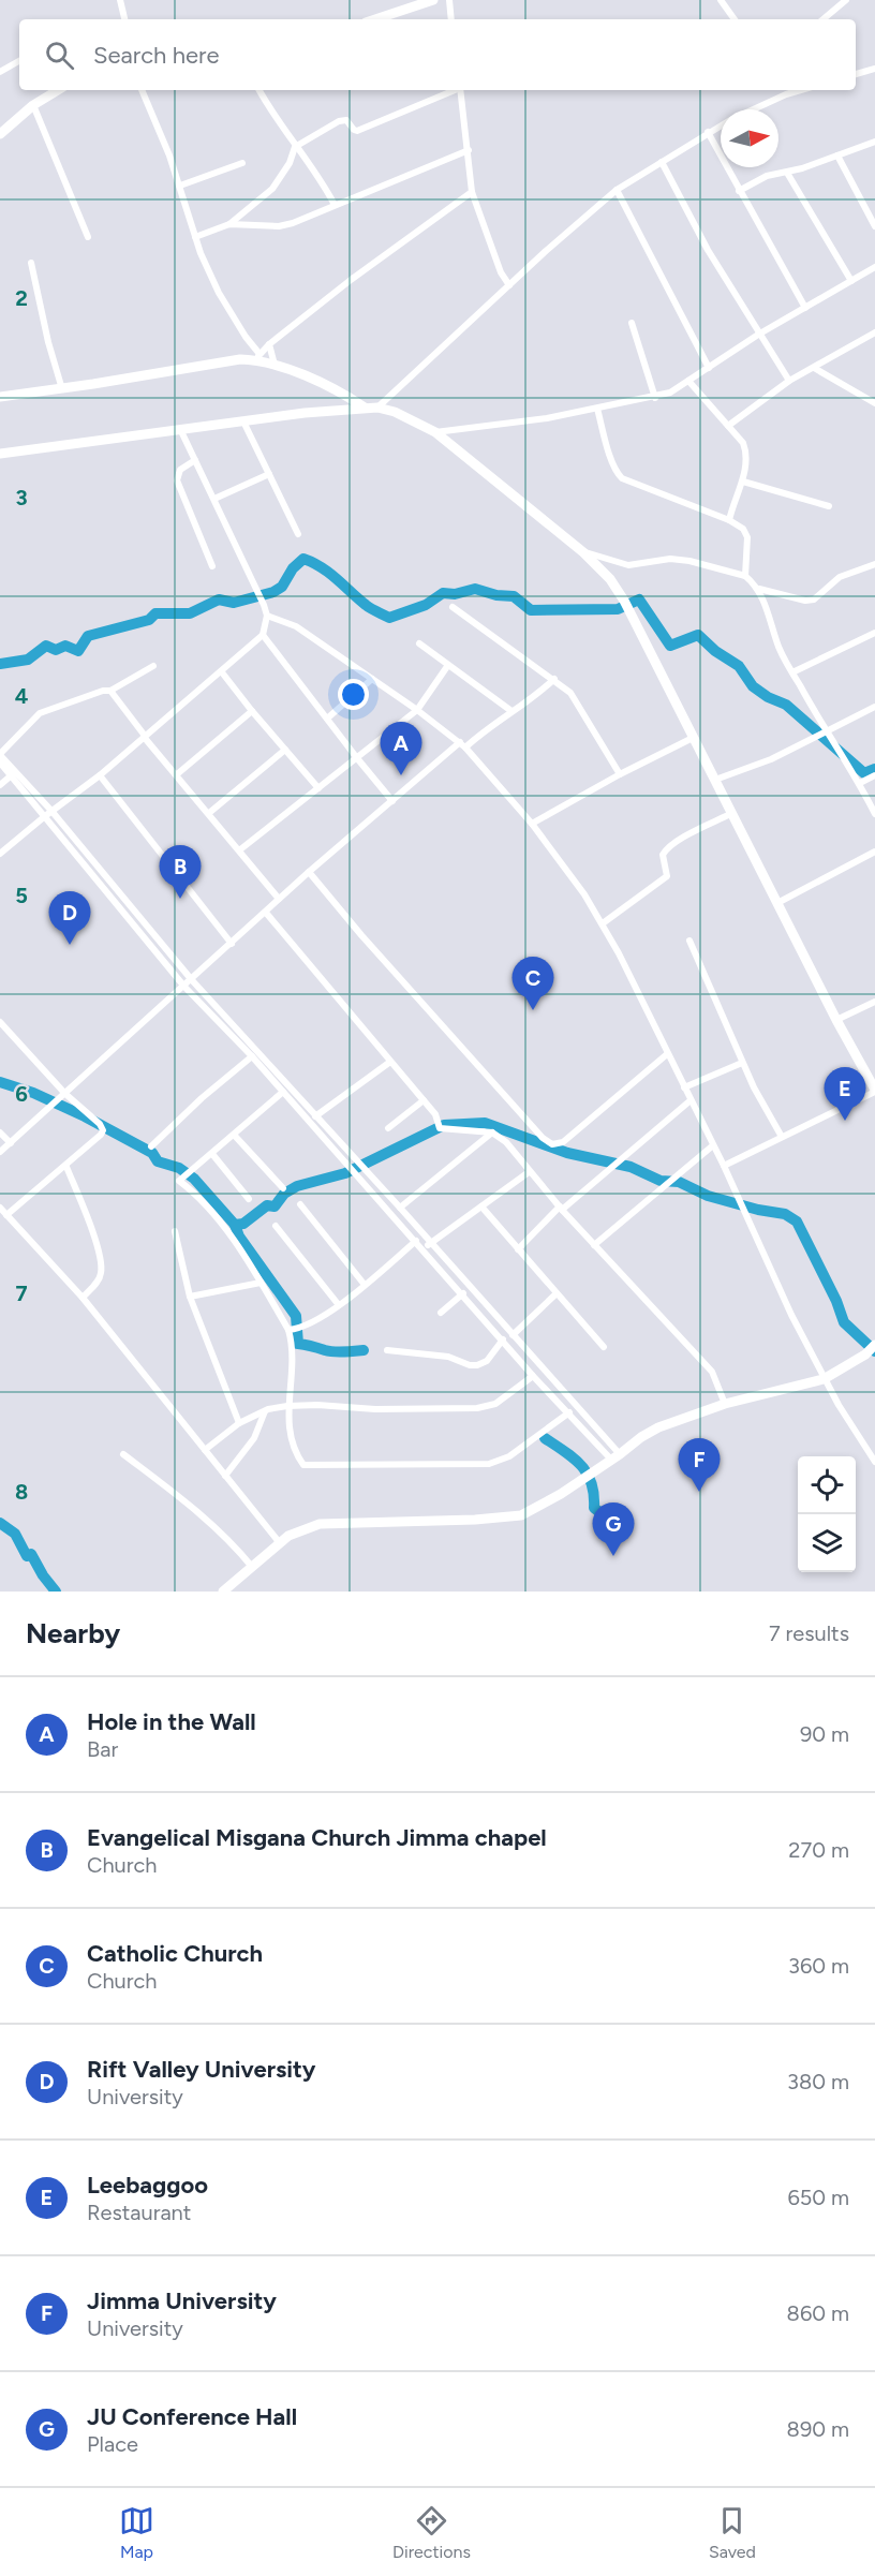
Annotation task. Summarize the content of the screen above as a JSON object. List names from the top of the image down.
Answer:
{
  "north": "right",
  "page": {
    "search": "Search here",
    "pins": [
      "A",
      "B",
      "D",
      "C",
      "E",
      "F",
      "G"
    ],
    "heading": ["Nearby", "7 results"],
    "list": [
      {
        "mark": "A",
        "name": "Hole in the Wall",
        "note": "Bar",
        "value": "90 m"
      },
      {
        "mark": "B",
        "name": "Evangelical Misgana Church Jimma chapel",
        "note": "Church",
        "value": "270 m"
      },
      {
        "mark": "C",
        "name": "Catholic Church",
        "note": "Church",
        "value": "360 m"
      },
      {
        "mark": "D",
        "name": "Rift Valley University",
        "note": "University",
        "value": "380 m"
      },
      {
        "mark": "E",
        "name": "Leebaggoo",
        "note": "Restaurant",
        "value": "650 m"
      },
      {
        "mark": "F",
        "name": "Jimma University",
        "note": "University",
        "value": "860 m"
      },
      {
        "mark": "G",
        "name": "JU Conference Hall",
        "note": "Place",
        "value": "890 m"
      }
    ],
    "nav": ["Map", "Directions", "Saved"]
  },
  "grid": {
    "rows": [
      "2",
      "3",
      "4",
      "5",
      "6",
      "7",
      "8"
    ]
  }
}
